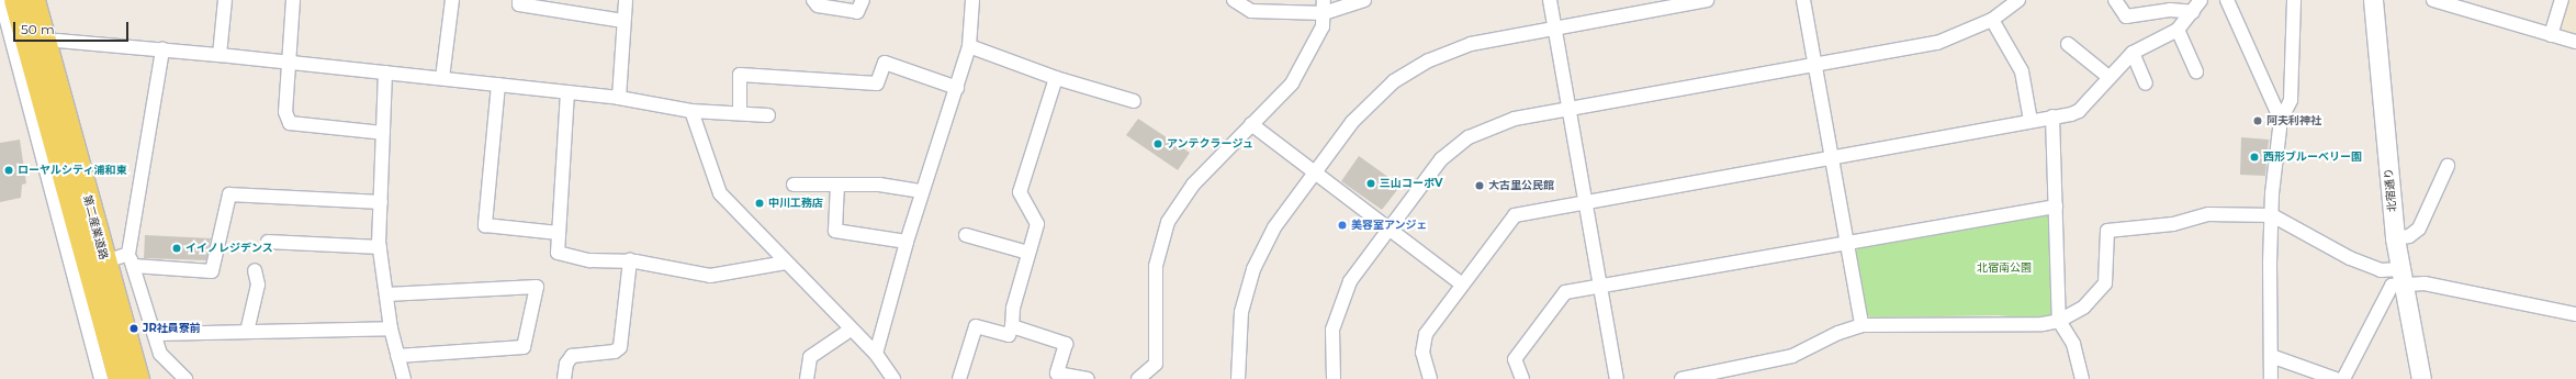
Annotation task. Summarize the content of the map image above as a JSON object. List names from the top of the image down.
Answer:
{
  "streets": {
    "main road": ["第二産業道路"],
    "street": ["北宿通り"]
  },
  "parks": ["北宿南公園"],
  "places": [
    "阿夫利神社",
    "アンテクラージュ",
    "西形ブルーベリー園",
    "ローヤルシティ浦和東",
    "三山コーポV",
    "大古里公民館",
    "中川工務店",
    "美容室アンジェ",
    "イイノレジデンス",
    "JR社員寮前"
  ],
  "scale_bar": "50 m"
}
